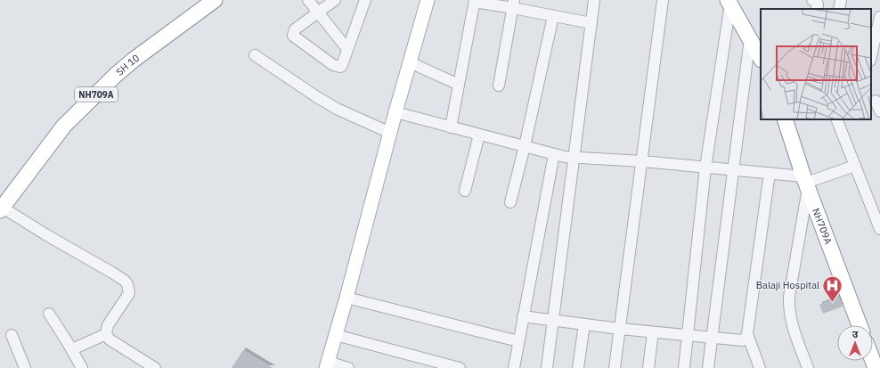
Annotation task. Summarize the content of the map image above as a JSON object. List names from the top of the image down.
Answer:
{
  "streets": {
    "highway": ["SH 10", "NH709A"]
  },
  "places": {
    "hospital": ["Balaji Hospital"]
  },
  "north": "top"
}
